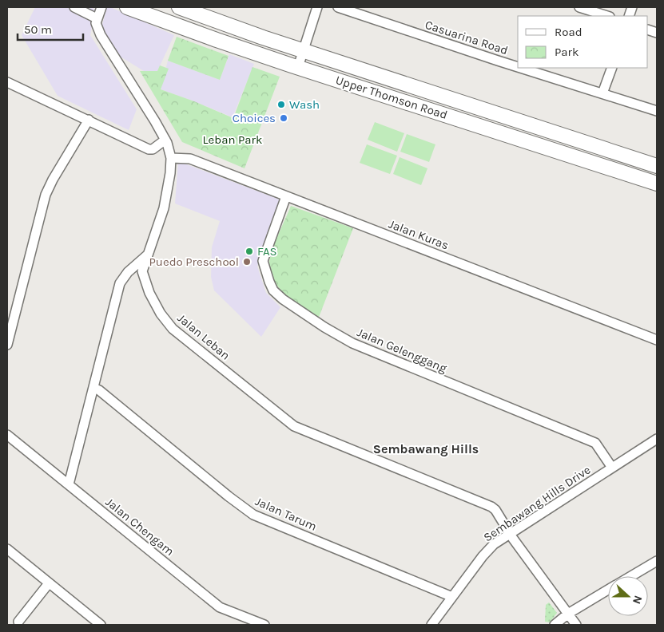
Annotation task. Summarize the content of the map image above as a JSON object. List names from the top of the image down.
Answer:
{
  "streets": {
    "main road": ["Upper Thomson Road"],
    "street": [
      "Casuarina Road",
      "Jalan Kuras",
      "Jalan Leban",
      "Jalan Gelenggang",
      "Sembawang Hills Drive",
      "Jalan Tarum",
      "Jalan Chengam"
    ]
  },
  "crossings": [
    ["Jalan Kuras", "Jalan Leban"],
    ["Jalan Kuras", "Jalan Gelenggang"],
    ["Jalan Leban", "Sembawang Hills Drive"],
    ["Jalan Gelenggang", "Sembawang Hills Drive"],
    ["Sembawang Hills Drive", "Jalan Tarum"]
  ],
  "districts": ["Sembawang Hills"],
  "parks": ["Leban Park"],
  "places": [
    "Wash",
    "Choices",
    "FAS",
    "Puedo Preschool"
  ],
  "legend": ["Road", "Park"],
  "scale_bar": "50 m",
  "north": "right"
}
